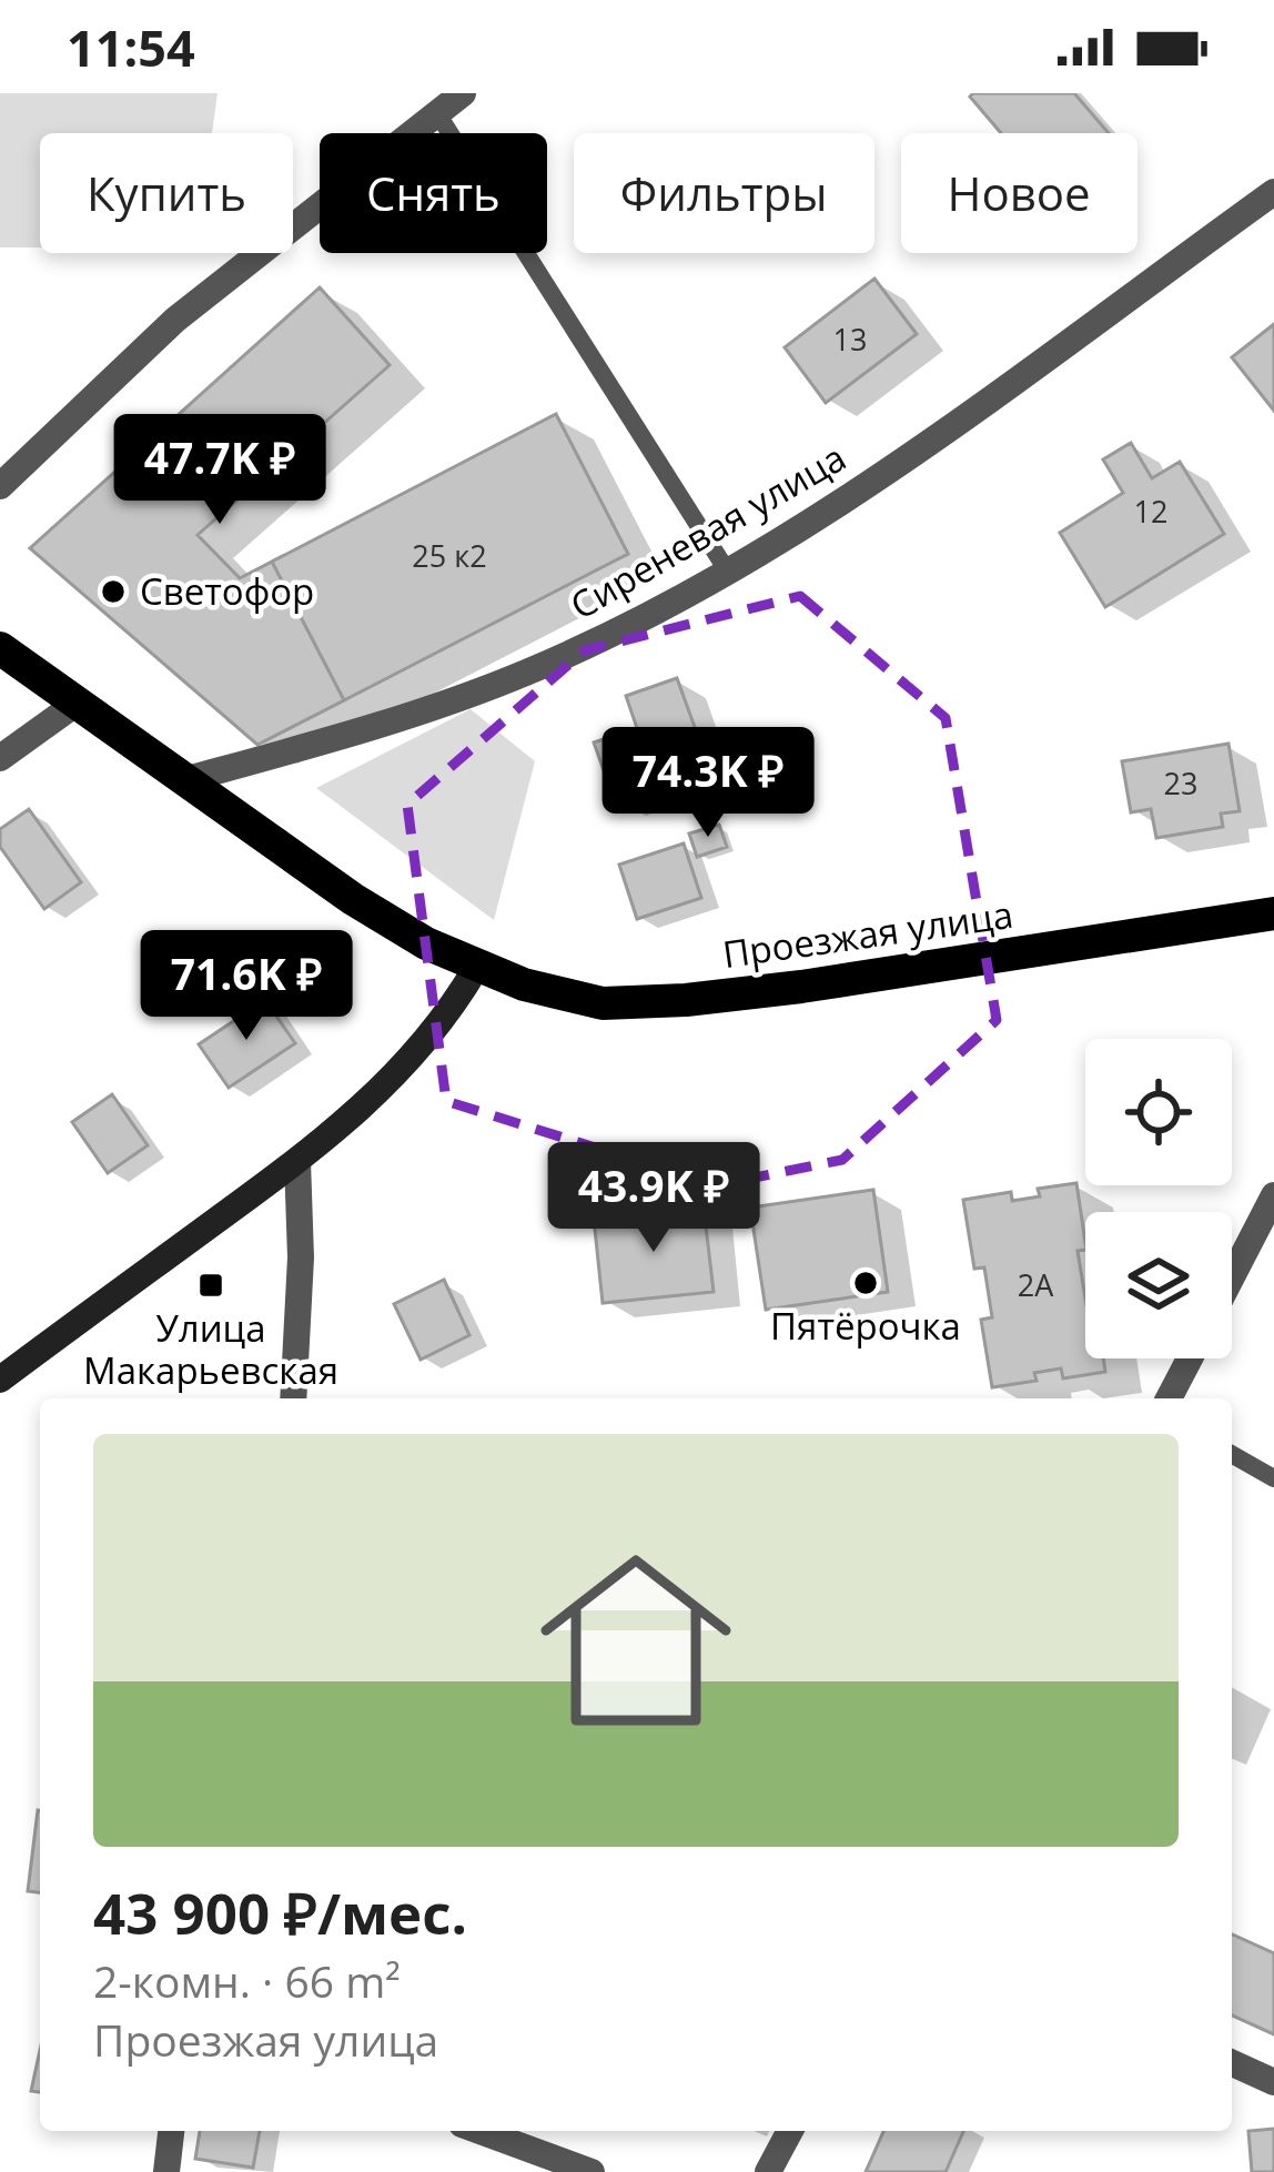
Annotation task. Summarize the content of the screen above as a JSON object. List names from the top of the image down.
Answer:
{
  "streets": {
    "main road": ["Проезжая улица"],
    "street": ["Сиреневая улица"]
  },
  "crossings": [
    ["Сиреневая улица", "Проезжая улица"]
  ],
  "places": {
    "other": ["Светофор", "Пятёрочка"],
    "transit": ["Улица Макарьевская"]
  },
  "house_numbers": [
    "13",
    "12",
    "25 к2",
    "23",
    "2А"
  ],
  "page": {
    "status": "11:54",
    "chip": [
      "Купить",
      "Снять",
      "Фильтры",
      "Новое"
    ],
    "price": [
      "47.7K ₽",
      "74.3K ₽",
      "71.6K ₽",
      "43.9K ₽"
    ],
    "list": [
      {
        "name": "43 900 ₽/мес.",
        "note": "2-комн. · 66 m² · Проезжая улица"
      }
    ]
  }
}
